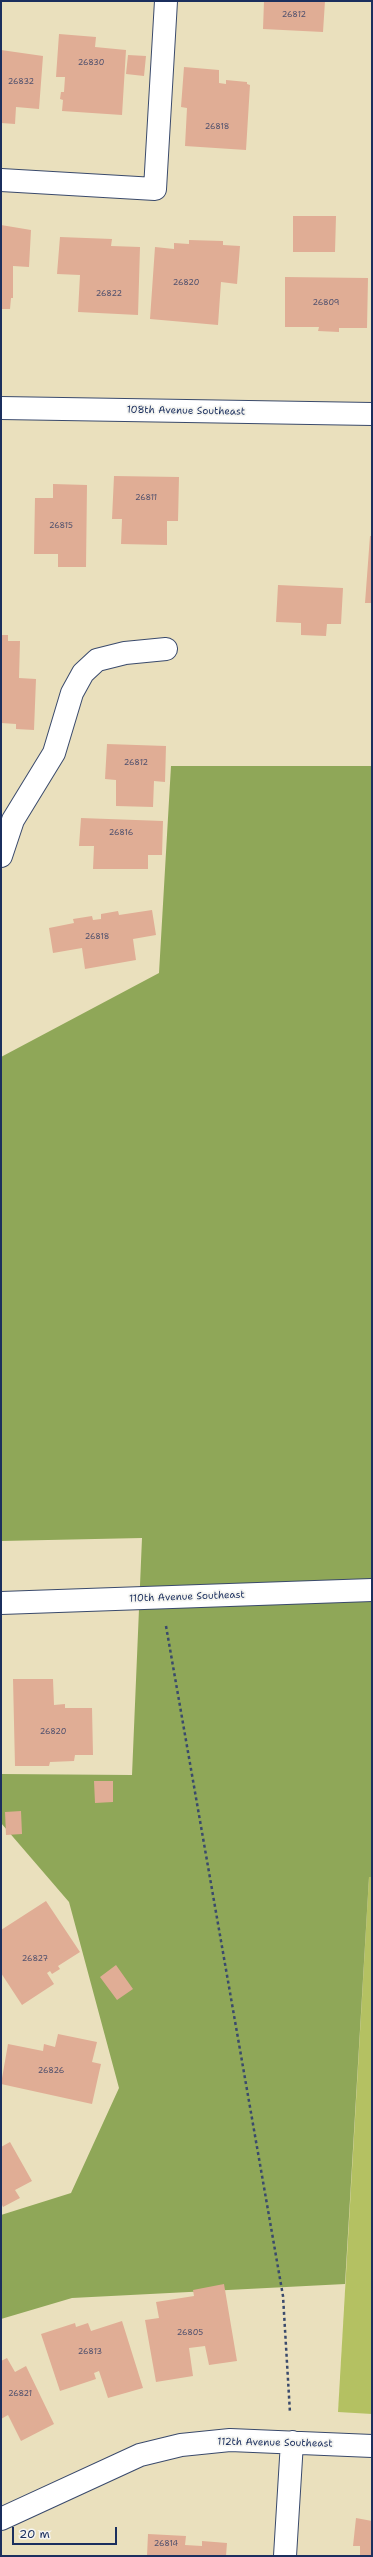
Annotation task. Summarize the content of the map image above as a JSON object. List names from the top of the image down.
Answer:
{
  "streets": {
    "street": ["108th Avenue Southeast", "110th Avenue Southeast", "112th Avenue Southeast"]
  },
  "house_numbers": [
    "26812",
    "26830",
    "26832",
    "26818",
    "26820",
    "26822",
    "26809",
    "26811",
    "26815",
    "26812",
    "26816",
    "26818",
    "26820",
    "26827",
    "26826",
    "26805",
    "26813",
    "26821",
    "26814"
  ],
  "scale_bar": "20 m"
}
